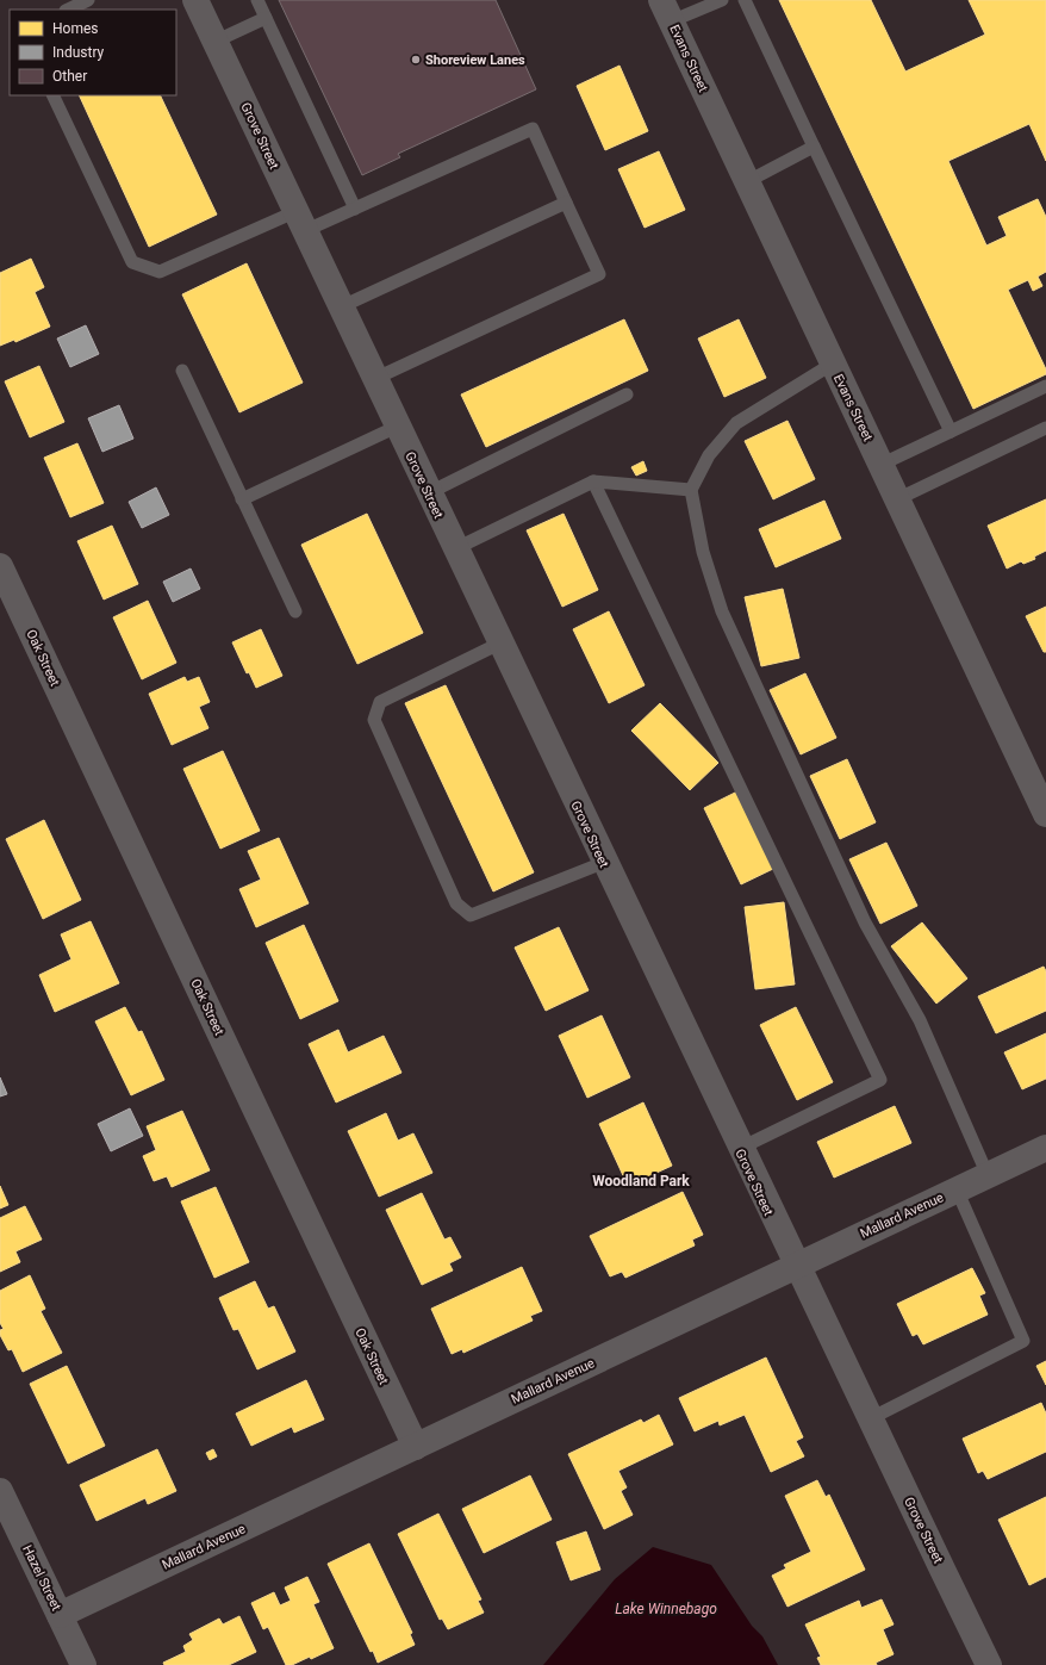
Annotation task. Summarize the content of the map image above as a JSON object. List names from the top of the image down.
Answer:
{
  "streets": {
    "street": [
      "Evans Street",
      "Grove Street",
      "Oak Street",
      "Mallard Avenue",
      "Hazel Street"
    ]
  },
  "crossings": [
    ["Grove Street", "Mallard Avenue"],
    ["Oak Street", "Mallard Avenue"],
    ["Mallard Avenue", "Hazel Street"]
  ],
  "districts": ["Woodland Park"],
  "water": ["Lake Winnebago"],
  "places": ["Shoreview Lanes"],
  "legend": ["Homes", "Industry", "Other"]
}
